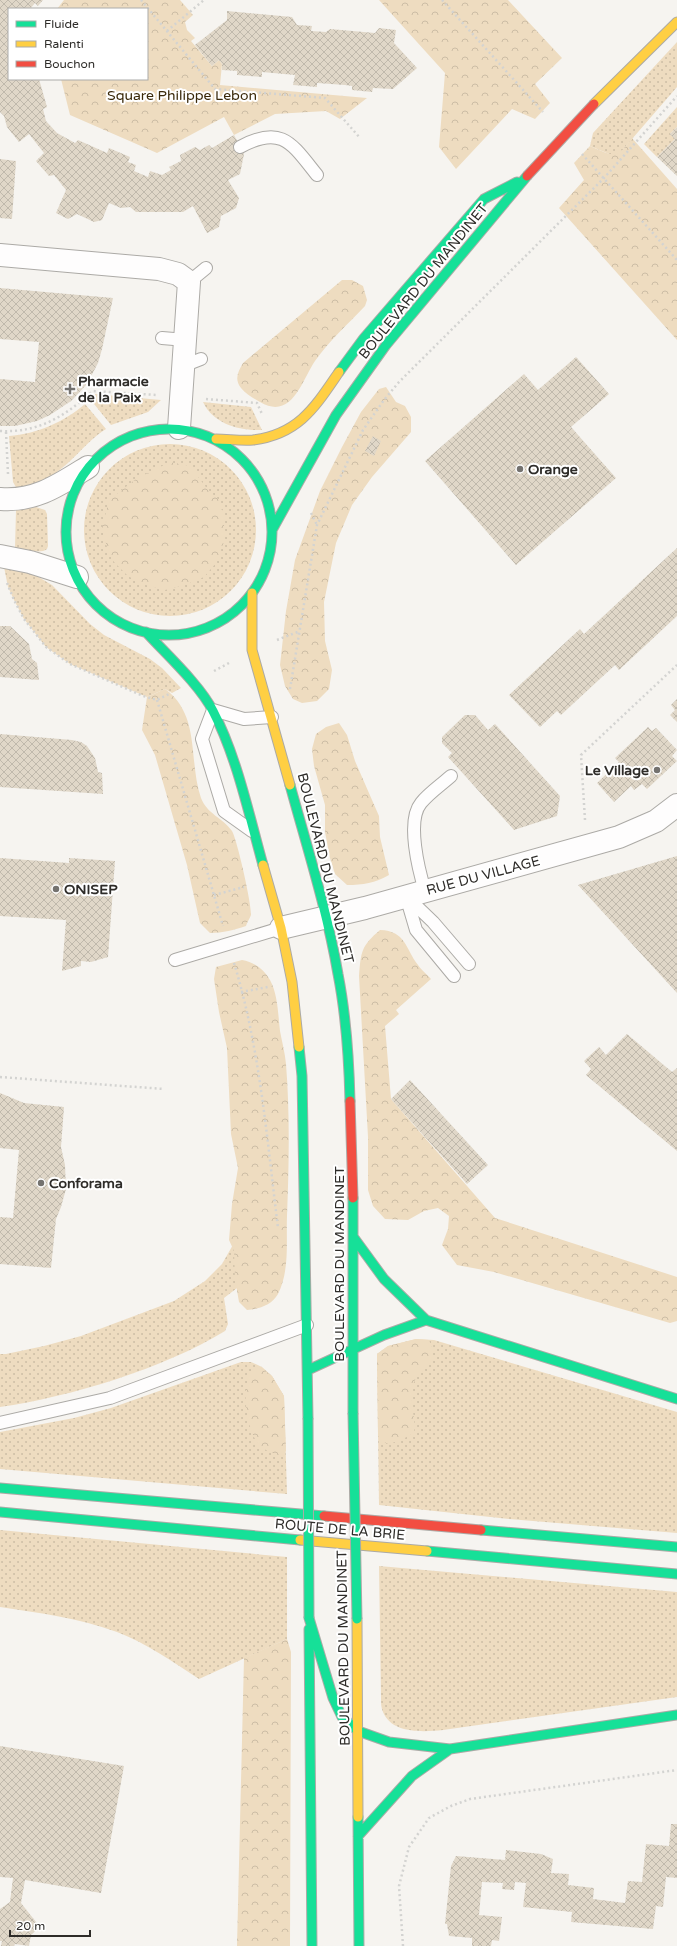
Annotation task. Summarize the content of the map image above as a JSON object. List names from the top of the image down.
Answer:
{
  "streets": {
    "main road": ["BOULEVARD DU MANDINET", "ROUTE DE LA BRIE"],
    "street": ["RUE DU VILLAGE"]
  },
  "crossings": [
    ["BOULEVARD DU MANDINET", "RUE DU VILLAGE"]
  ],
  "parks": ["Square Philippe Lebon"],
  "places": {
    "health": ["Pharmacie de la Paix"],
    "other": [
      "Orange",
      "Le Village",
      "ONISEP",
      "Conforama"
    ]
  },
  "legend": ["Fluide", "Ralenti", "Bouchon"],
  "scale_bar": "20 m"
}
